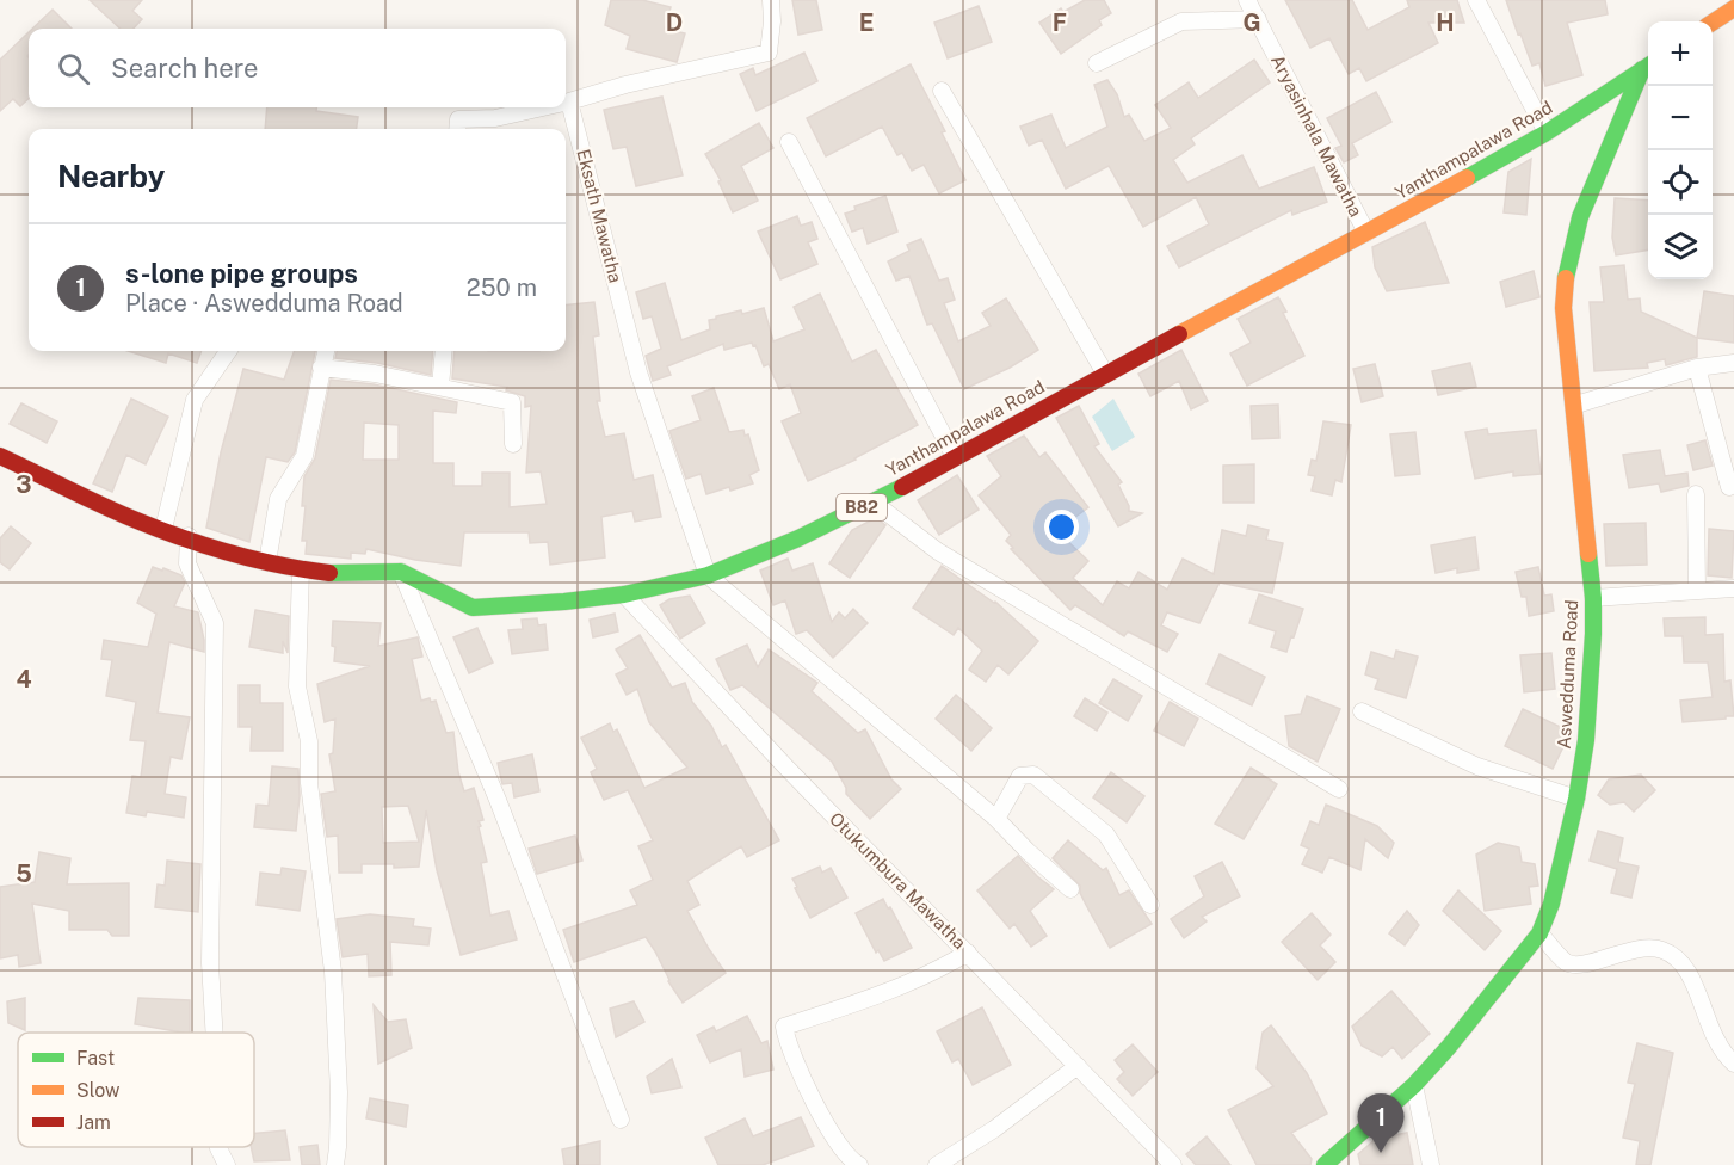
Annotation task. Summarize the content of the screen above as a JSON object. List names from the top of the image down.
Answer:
{
  "streets": {
    "main road": ["Yanthampalawa Road", "B82", "Aswedduma Road"],
    "street": ["Aryasinhala Mawatha", "Eksath Mawatha", "Otukumbura Mawatha"]
  },
  "crossings": [
    ["Aryasinhala Mawatha", "Yanthampalawa Road"],
    ["Yanthampalawa Road", "Eksath Mawatha"],
    ["Yanthampalawa Road", "Aswedduma Road"],
    ["Yanthampalawa Road", "Otukumbura Mawatha"]
  ],
  "legend": ["Fast", "Slow", "Jam"],
  "page": {
    "map_buttons": ["+", "−"],
    "search": "Search here",
    "heading": "Nearby",
    "list": [
      {
        "mark": "1",
        "name": "s-lone pipe groups",
        "note": "Place · Aswedduma Road",
        "value": "250 m"
      }
    ],
    "pins": "1"
  },
  "grid": {
    "columns": [
      "D",
      "E",
      "F",
      "G",
      "H"
    ],
    "rows": ["3", "4", "5"]
  }
}
